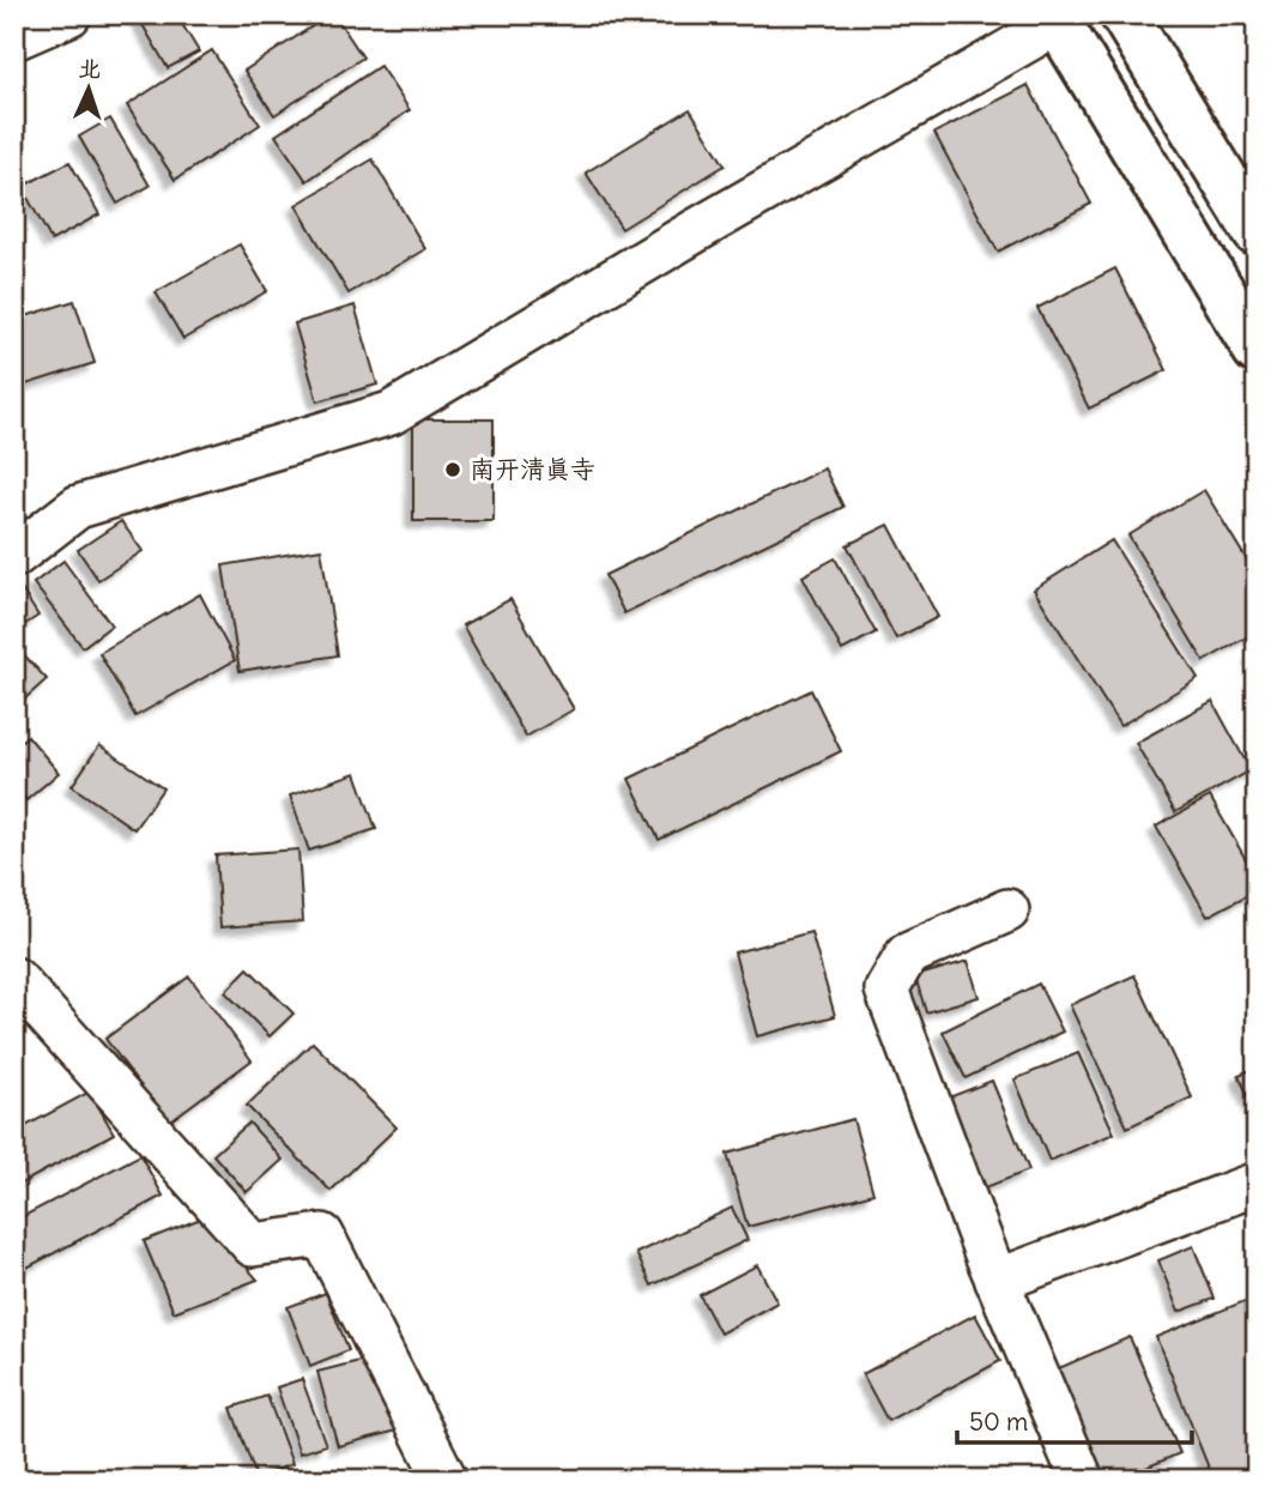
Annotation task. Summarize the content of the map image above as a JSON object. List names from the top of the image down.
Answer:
{
  "places": ["南开清真寺"],
  "scale_bar": "50 m",
  "north": "top"
}
